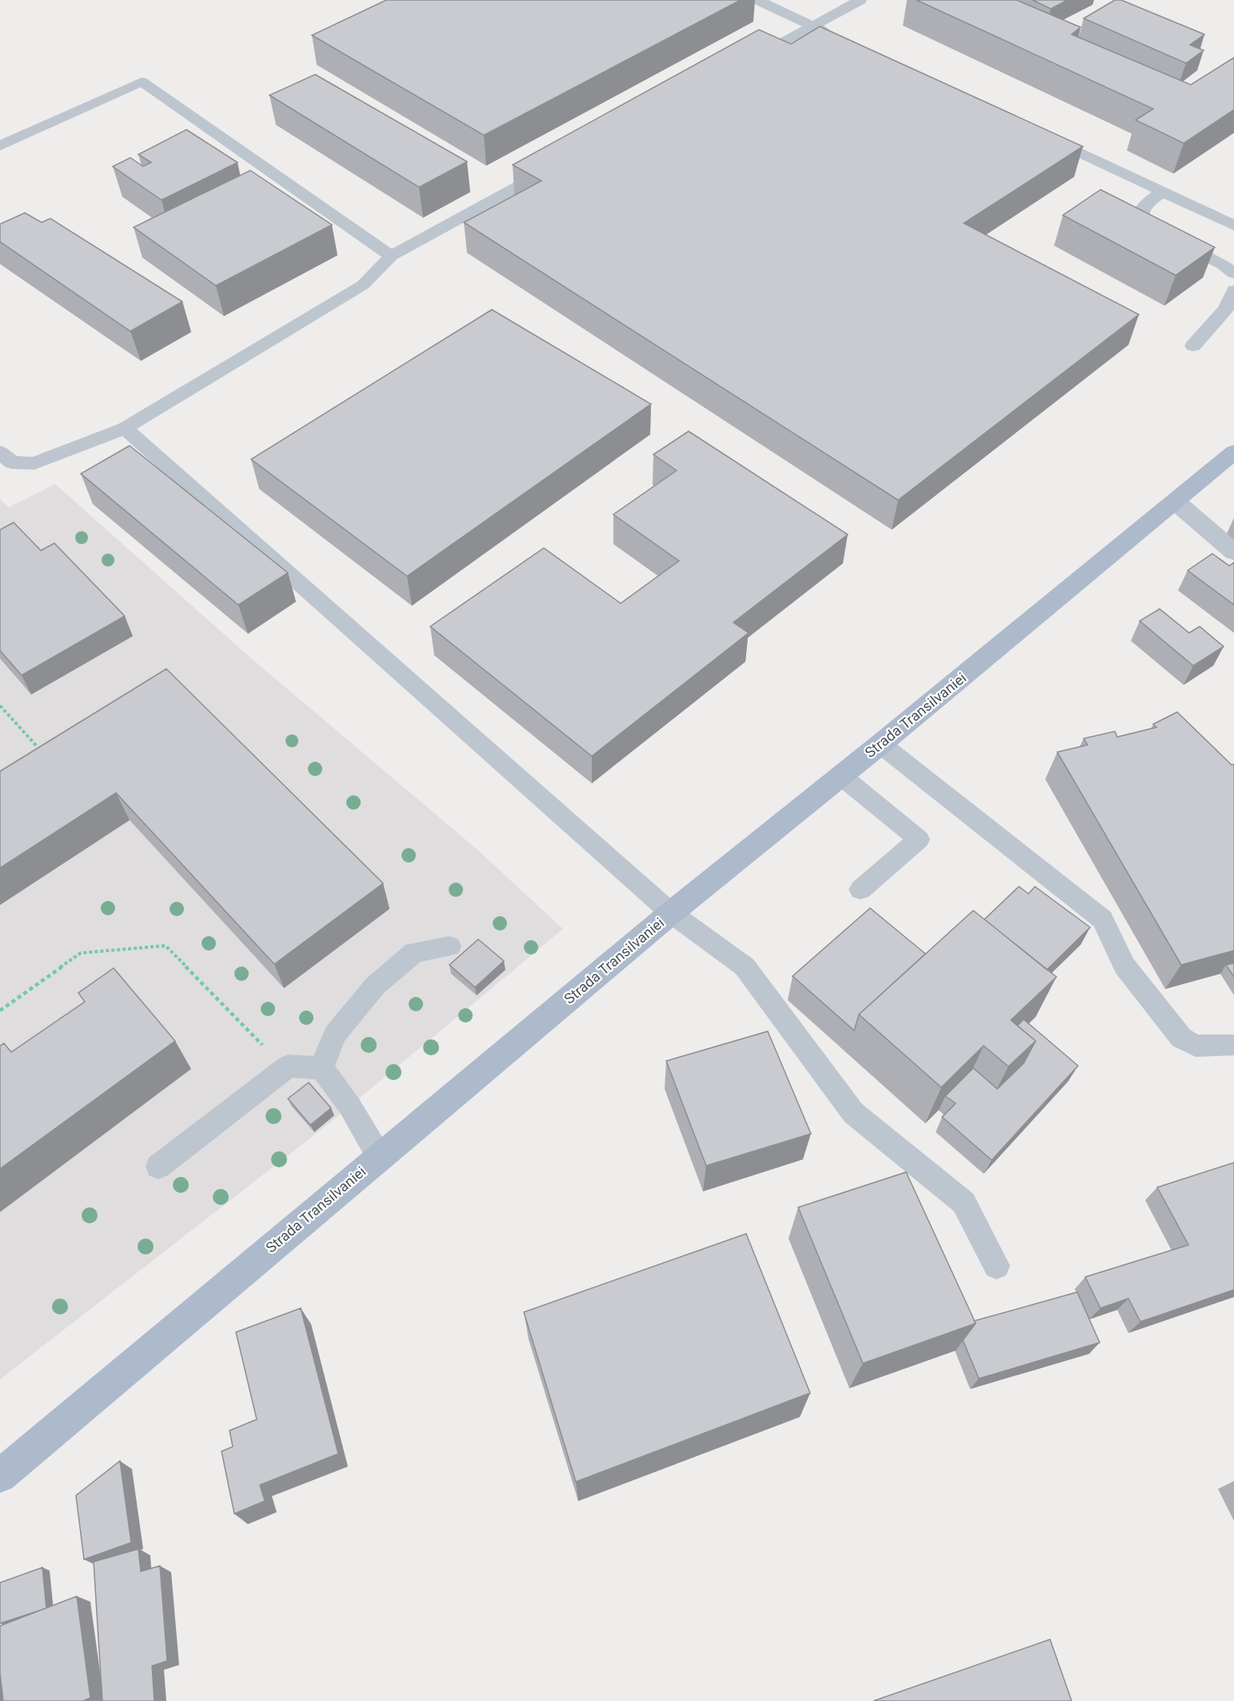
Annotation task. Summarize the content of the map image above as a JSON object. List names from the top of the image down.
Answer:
{
  "streets": {
    "main road": ["Strada Transilvaniei"]
  }
}
